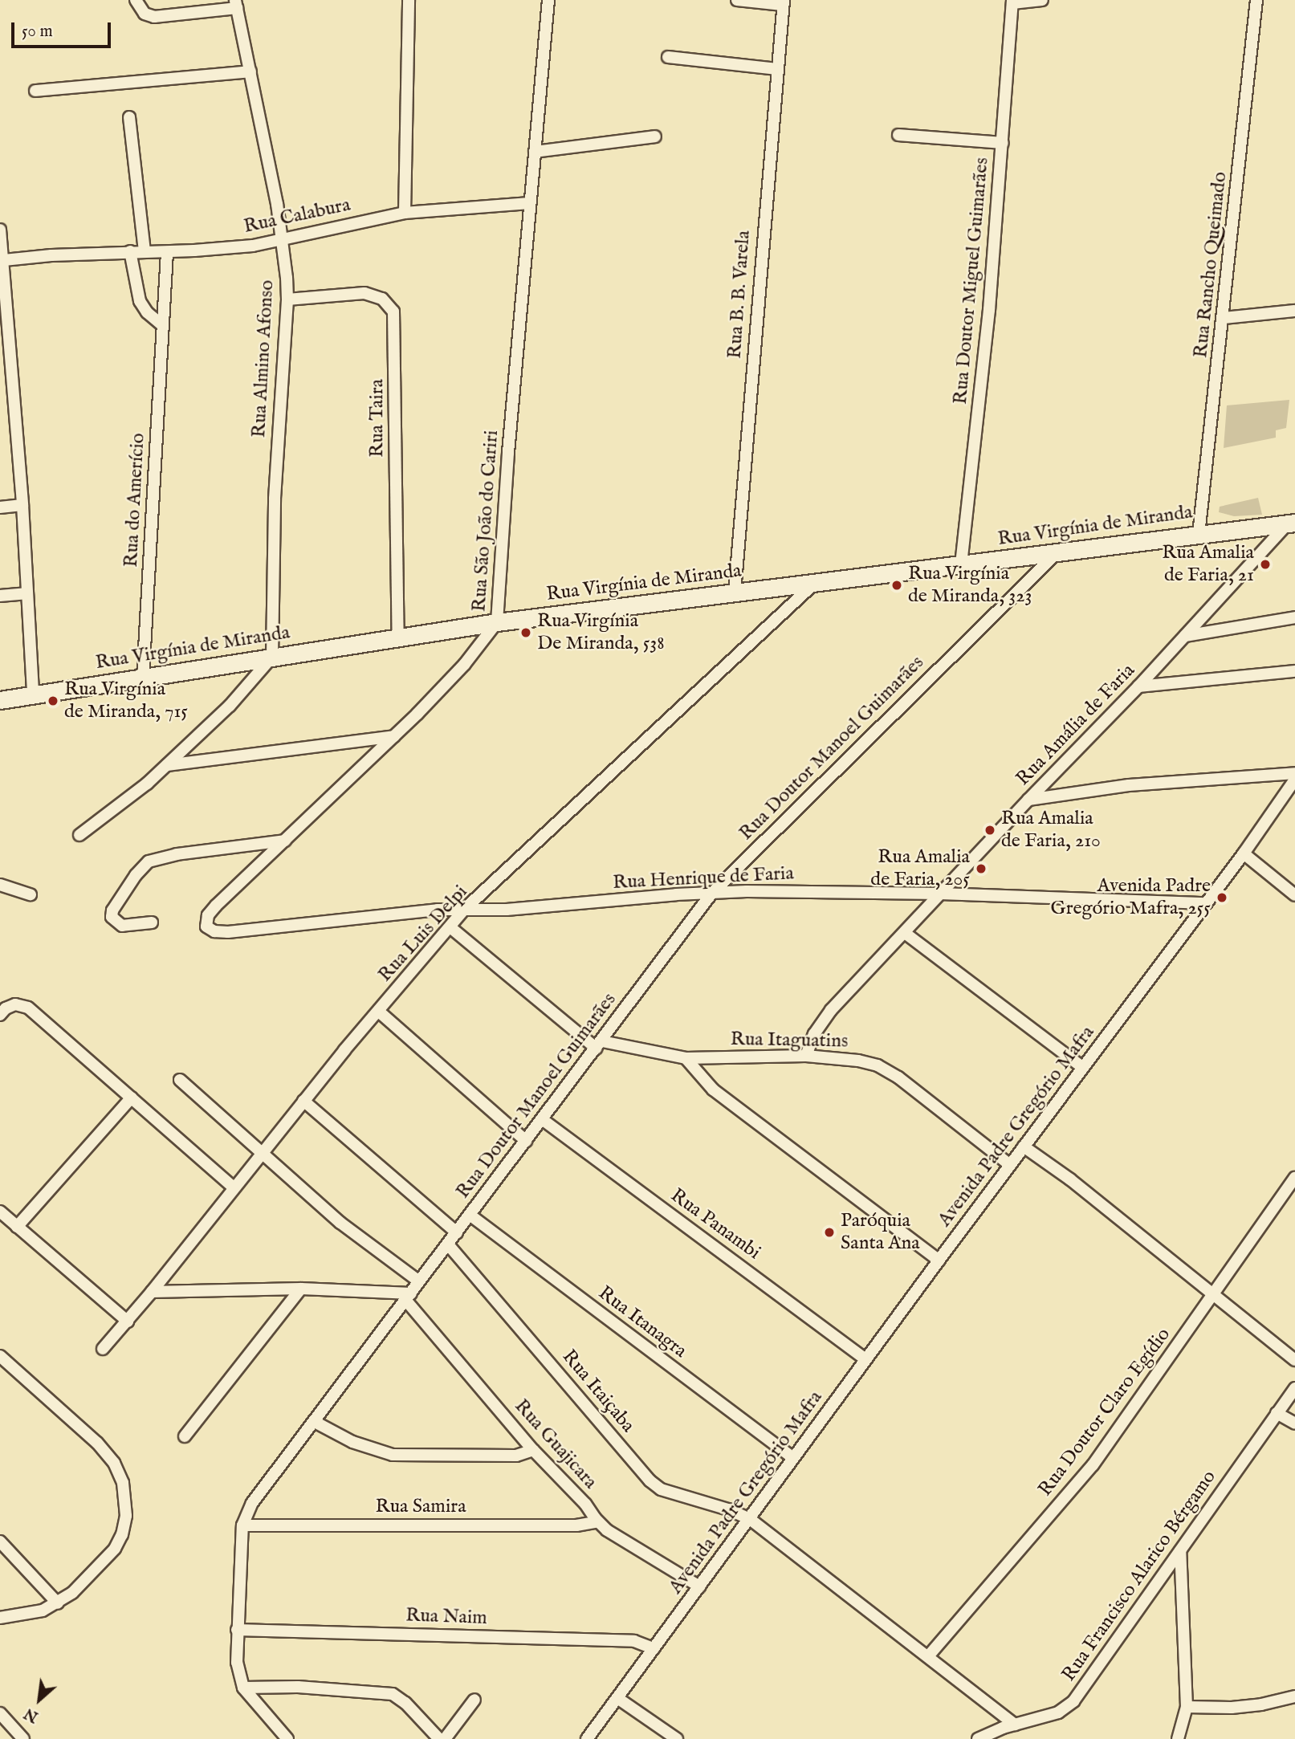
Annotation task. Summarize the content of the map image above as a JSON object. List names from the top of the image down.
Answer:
{
  "streets": {
    "street": [
      "Rua Calabura",
      "Rua Rancho Queimado",
      "Rua Doutor Miguel Guimarães",
      "Rua B. B. Varela",
      "Rua Almino Afonso",
      "Rua Taira",
      "Rua do Amerício",
      "Rua São João do Cariri",
      "Rua Virgínia de Miranda",
      "Rua Amália de Faria",
      "Rua Doutor Manoel Guimarães",
      "Rua Henrique de Faria",
      "Rua Luis Delpi",
      "Rua Itaguatins",
      "Avenida Padre Gregório Mafra",
      "Rua Panambi",
      "Rua Itanagra",
      "Rua Itaiçaba",
      "Rua Doutor Claro Egídio",
      "Rua Guajicara",
      "Rua Samira",
      "Rua Francisco Alarico Bérgamo",
      "Rua Naim"
    ]
  },
  "crossings": [
    ["Rua Calabura", "Rua Almino Afonso"],
    ["Rua Calabura", "Rua do Amerício"],
    ["Rua Calabura", "Rua São João do Cariri"],
    ["Rua Rancho Queimado", "Rua Virgínia de Miranda"],
    ["Rua Doutor Miguel Guimarães", "Rua Virgínia de Miranda"],
    ["Rua B. B. Varela", "Rua Virgínia de Miranda"],
    ["Rua Almino Afonso", "Rua Taira"],
    ["Rua Almino Afonso", "Rua Virgínia de Miranda"],
    ["Rua Taira", "Rua Virgínia de Miranda"],
    ["Rua do Amerício", "Rua Virgínia de Miranda"],
    ["Rua São João do Cariri", "Rua Virgínia de Miranda"],
    ["Rua São João do Cariri", "Rua Henrique de Faria"],
    ["Rua Virgínia de Miranda", "Rua Amália de Faria"],
    ["Rua Virgínia de Miranda", "Rua Doutor Manoel Guimarães"],
    ["Rua Virgínia de Miranda", "Rua Luis Delpi"],
    ["Rua Amália de Faria", "Rua Henrique de Faria"],
    ["Rua Amália de Faria", "Rua Itaguatins"],
    ["Rua Doutor Manoel Guimarães", "Rua Henrique de Faria"],
    ["Rua Doutor Manoel Guimarães", "Rua Itaguatins"],
    ["Rua Doutor Manoel Guimarães", "Rua Panambi"],
    ["Rua Doutor Manoel Guimarães", "Rua Itanagra"],
    ["Rua Doutor Manoel Guimarães", "Rua Itaiçaba"],
    ["Rua Doutor Manoel Guimarães", "Rua Guajicara"],
    ["Rua Doutor Manoel Guimarães", "Rua Samira"],
    ["Rua Doutor Manoel Guimarães", "Rua Naim"],
    ["Rua Henrique de Faria", "Rua Luis Delpi"],
    ["Rua Henrique de Faria", "Avenida Padre Gregório Mafra"],
    ["Rua Itaguatins", "Avenida Padre Gregório Mafra"],
    ["Avenida Padre Gregório Mafra", "Rua Panambi"],
    ["Avenida Padre Gregório Mafra", "Rua Itanagra"],
    ["Avenida Padre Gregório Mafra", "Rua Itaiçaba"],
    ["Avenida Padre Gregório Mafra", "Rua Guajicara"],
    ["Avenida Padre Gregório Mafra", "Rua Naim"],
    ["Rua Itaiçaba", "Rua Doutor Claro Egídio"],
    ["Rua Itaiçaba", "Rua Francisco Alarico Bérgamo"],
    ["Rua Guajicara", "Rua Samira"]
  ],
  "places": [
    "Rua Amalia de Faria, 21",
    "Rua Virgínia de Miranda, 323",
    "Rua Virgínia De Miranda, 538",
    "Rua Virgínia de Miranda, 715",
    "Rua Amalia de Faria, 210",
    "Rua Amalia de Faria, 205",
    "Avenida Padre Gregório Mafra, 255",
    "Paróquia Santa Ana"
  ],
  "scale_bar": "50 m",
  "north": "bottom left"
}
